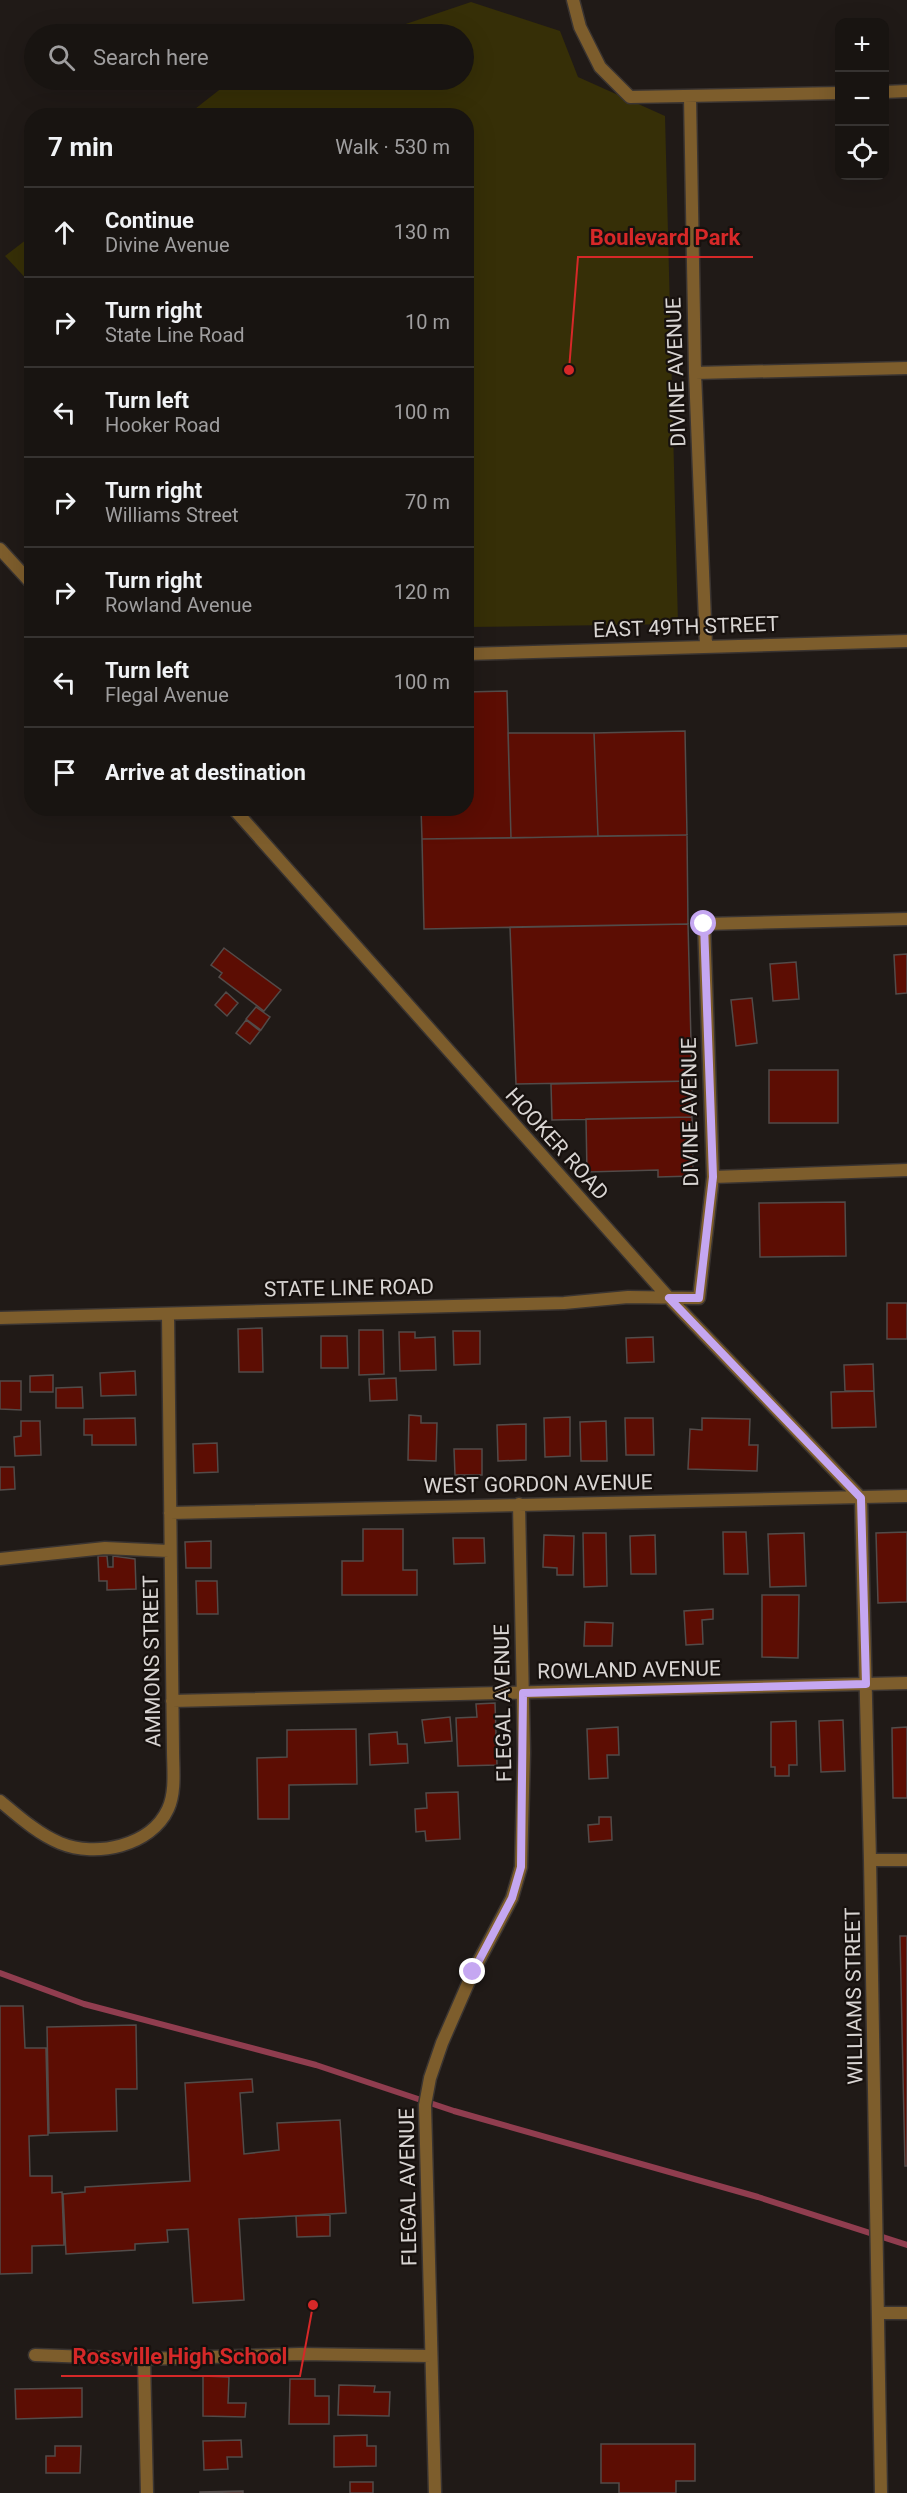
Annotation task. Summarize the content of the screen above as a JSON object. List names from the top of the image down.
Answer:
{
  "streets": {
    "street": [
      "DIVINE AVENUE",
      "EAST 49TH STREET",
      "HOOKER ROAD",
      "STATE LINE ROAD",
      "WEST GORDON AVENUE",
      "AMMONS STREET",
      "ROWLAND AVENUE",
      "FLEGAL AVENUE",
      "WILLIAMS STREET"
    ]
  },
  "crossings": [
    ["DIVINE AVENUE", "EAST 49TH STREET"],
    ["DIVINE AVENUE", "STATE LINE ROAD"],
    ["HOOKER ROAD", "STATE LINE ROAD"],
    ["HOOKER ROAD", "WEST GORDON AVENUE"],
    ["HOOKER ROAD", "WILLIAMS STREET"],
    ["STATE LINE ROAD", "AMMONS STREET"],
    ["WEST GORDON AVENUE", "AMMONS STREET"],
    ["WEST GORDON AVENUE", "FLEGAL AVENUE"],
    ["WEST GORDON AVENUE", "WILLIAMS STREET"],
    ["AMMONS STREET", "ROWLAND AVENUE"],
    ["ROWLAND AVENUE", "FLEGAL AVENUE"],
    ["ROWLAND AVENUE", "WILLIAMS STREET"]
  ],
  "places": ["Boulevard Park", "Rossville High School"],
  "page": {
    "map_buttons": ["+", "−"],
    "search": "Search here",
    "heading": ["7 min", "Walk · 530 m"],
    "list": [
      ["Continue", "Divine Avenue", "130 m"],
      ["Turn right", "State Line Road", "10 m"],
      ["Turn left", "Hooker Road", "100 m"],
      ["Turn right", "Williams Street", "70 m"],
      ["Turn right", "Rowland Avenue", "120 m"],
      ["Turn left", "Flegal Avenue", "100 m"],
      "Arrive at destination"
    ]
  }
}
